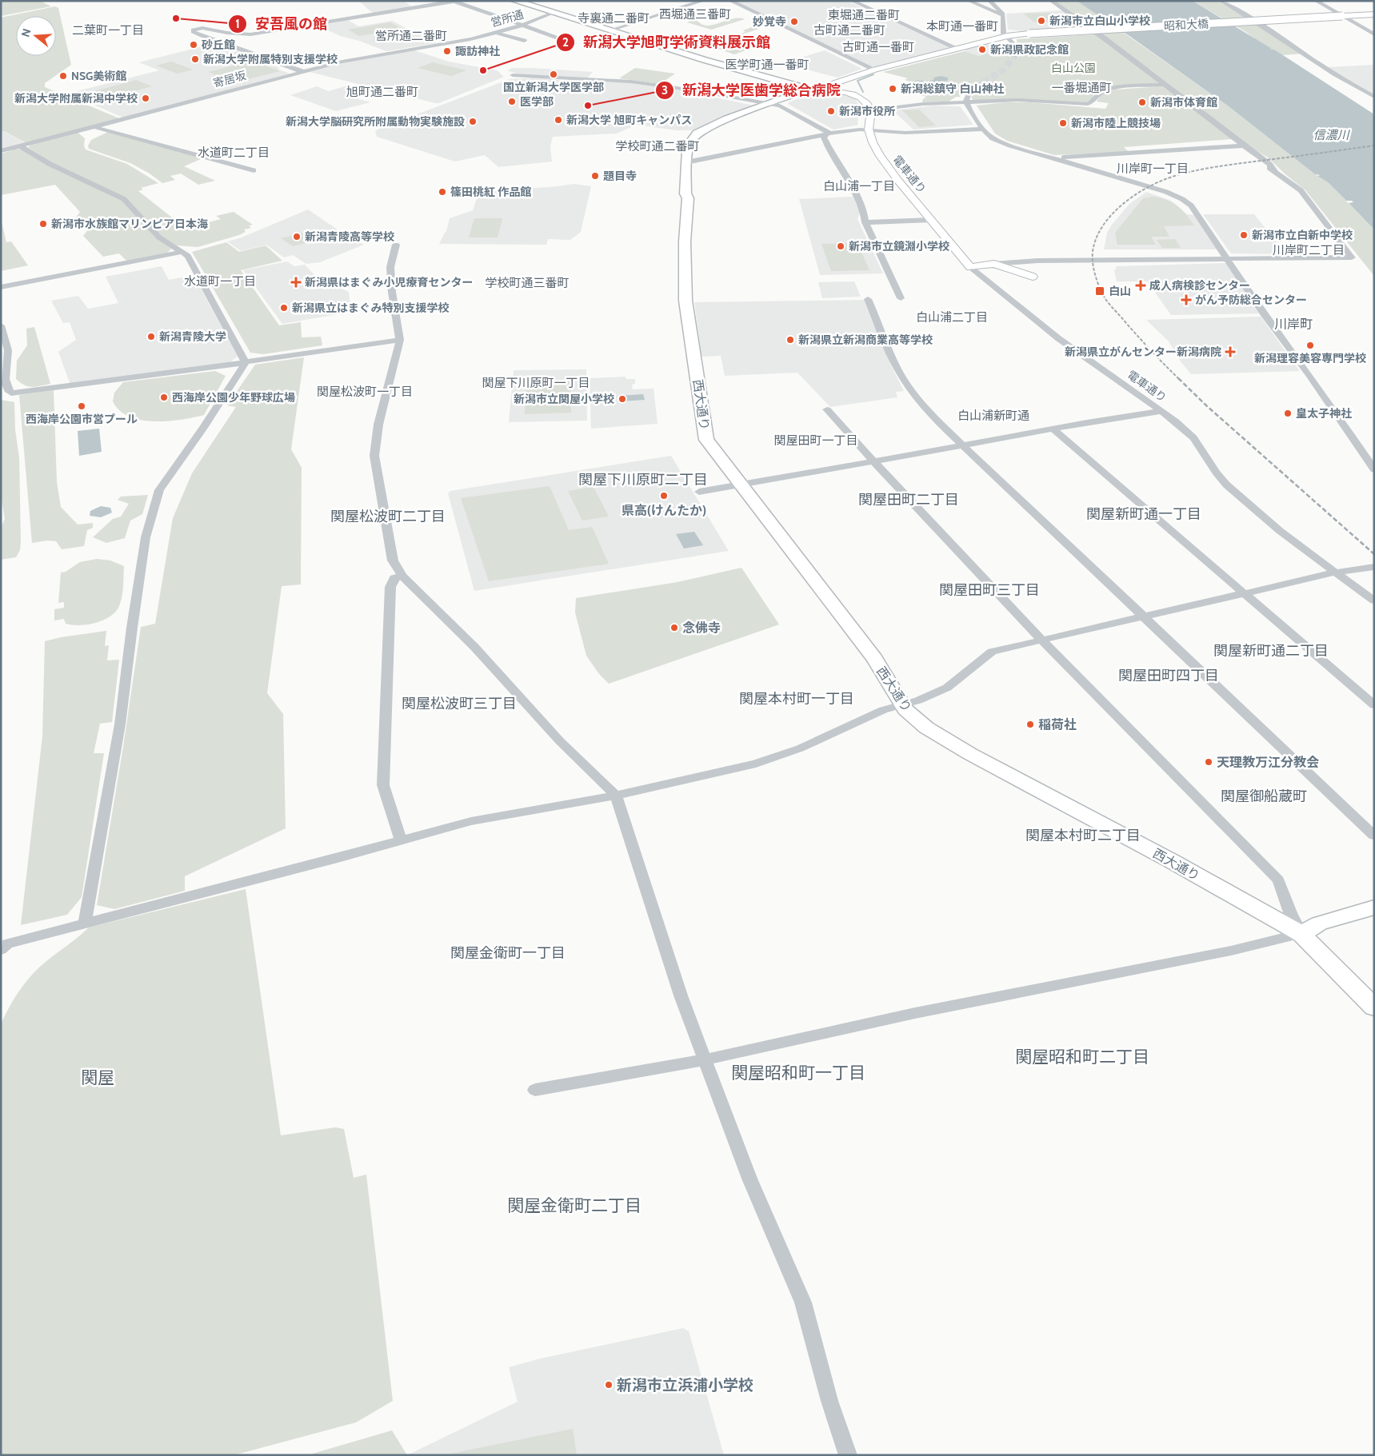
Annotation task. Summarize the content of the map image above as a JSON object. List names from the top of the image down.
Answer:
{
  "streets": {
    "highway": ["西大通り"],
    "main road": ["昭和大橋", "電車通り"],
    "street": ["営所通", "寄居坂"]
  },
  "crossings": [
    ["営所通", "寄居坂"],
    ["昭和大橋", "西大通り"]
  ],
  "districts": [
    "西堀通三番町",
    "東堀通二番町",
    "寺裏通二番町",
    "本町通一番町",
    "二葉町一丁目",
    "古町通二番町",
    "営所通二番町",
    "古町通一番町",
    "医学町通一番町",
    "一番堀通町",
    "旭町通二番町",
    "学校町通二番町",
    "水道町二丁目",
    "川岸町一丁目",
    "白山浦一丁目",
    "川岸町二丁目",
    "水道町一丁目",
    "学校町通三番町",
    "白山浦二丁目",
    "川岸町",
    "関屋下川原町一丁目",
    "関屋松波町一丁目",
    "白山浦新町通",
    "関屋田町一丁目",
    "関屋下川原町二丁目",
    "関屋田町二丁目",
    "関屋新町通一丁目",
    "関屋松波町二丁目",
    "関屋田町三丁目",
    "関屋新町通二丁目",
    "関屋田町四丁目",
    "関屋本村町一丁目",
    "関屋松波町三丁目",
    "関屋御船蔵町",
    "関屋本村町二丁目",
    "関屋金衛町一丁目",
    "関屋昭和町二丁目",
    "関屋昭和町一丁目",
    "関屋",
    "関屋金衛町二丁目"
  ],
  "water": ["信濃川"],
  "parks": ["白山公園"],
  "places": {
    "other": [
      "安吾風の館",
      "新潟市立白山小学校",
      "妙覚寺",
      "砂丘館",
      "新潟県政記念館",
      "諏訪神社",
      "新潟大学附属特別支援学校",
      "新潟大学旭町学術資料展示館",
      "国立新潟大学医学部",
      "NSG美術館",
      "新潟総鎮守 白山神社",
      "新潟大学附属新潟中学校",
      "医学部",
      "新潟市体育館",
      "新潟大学医歯学総合病院",
      "新潟市役所",
      "新潟大学 旭町キャンパス",
      "新潟大学脳研究所附属動物実験施設",
      "新潟市陸上競技場",
      "題目寺",
      "篠田桃紅 作品館",
      "新潟市水族館マリンピア日本海",
      "新潟市立白新中学校",
      "新潟青陵高等学校",
      "新潟市立鏡淵小学校",
      "新潟県立はまぐみ特別支援学校",
      "新潟青陵大学",
      "新潟県立新潟商業高等学校",
      "新潟理容美容専門学校",
      "西海岸公園少年野球広場",
      "新潟市立関屋小学校",
      "西海岸公園市営プール",
      "皇太子神社",
      "県高(けんたか)",
      "念佛寺",
      "稲荷社",
      "天理教万江分教会",
      "新潟市立浜浦小学校"
    ],
    "health": [
      "新潟県はまぐみ小児療育センター",
      "成人病検診センター",
      "がん予防総合センター",
      "新潟県立がんセンター新潟病院"
    ],
    "transit": ["白山"]
  },
  "north": "left"
}
